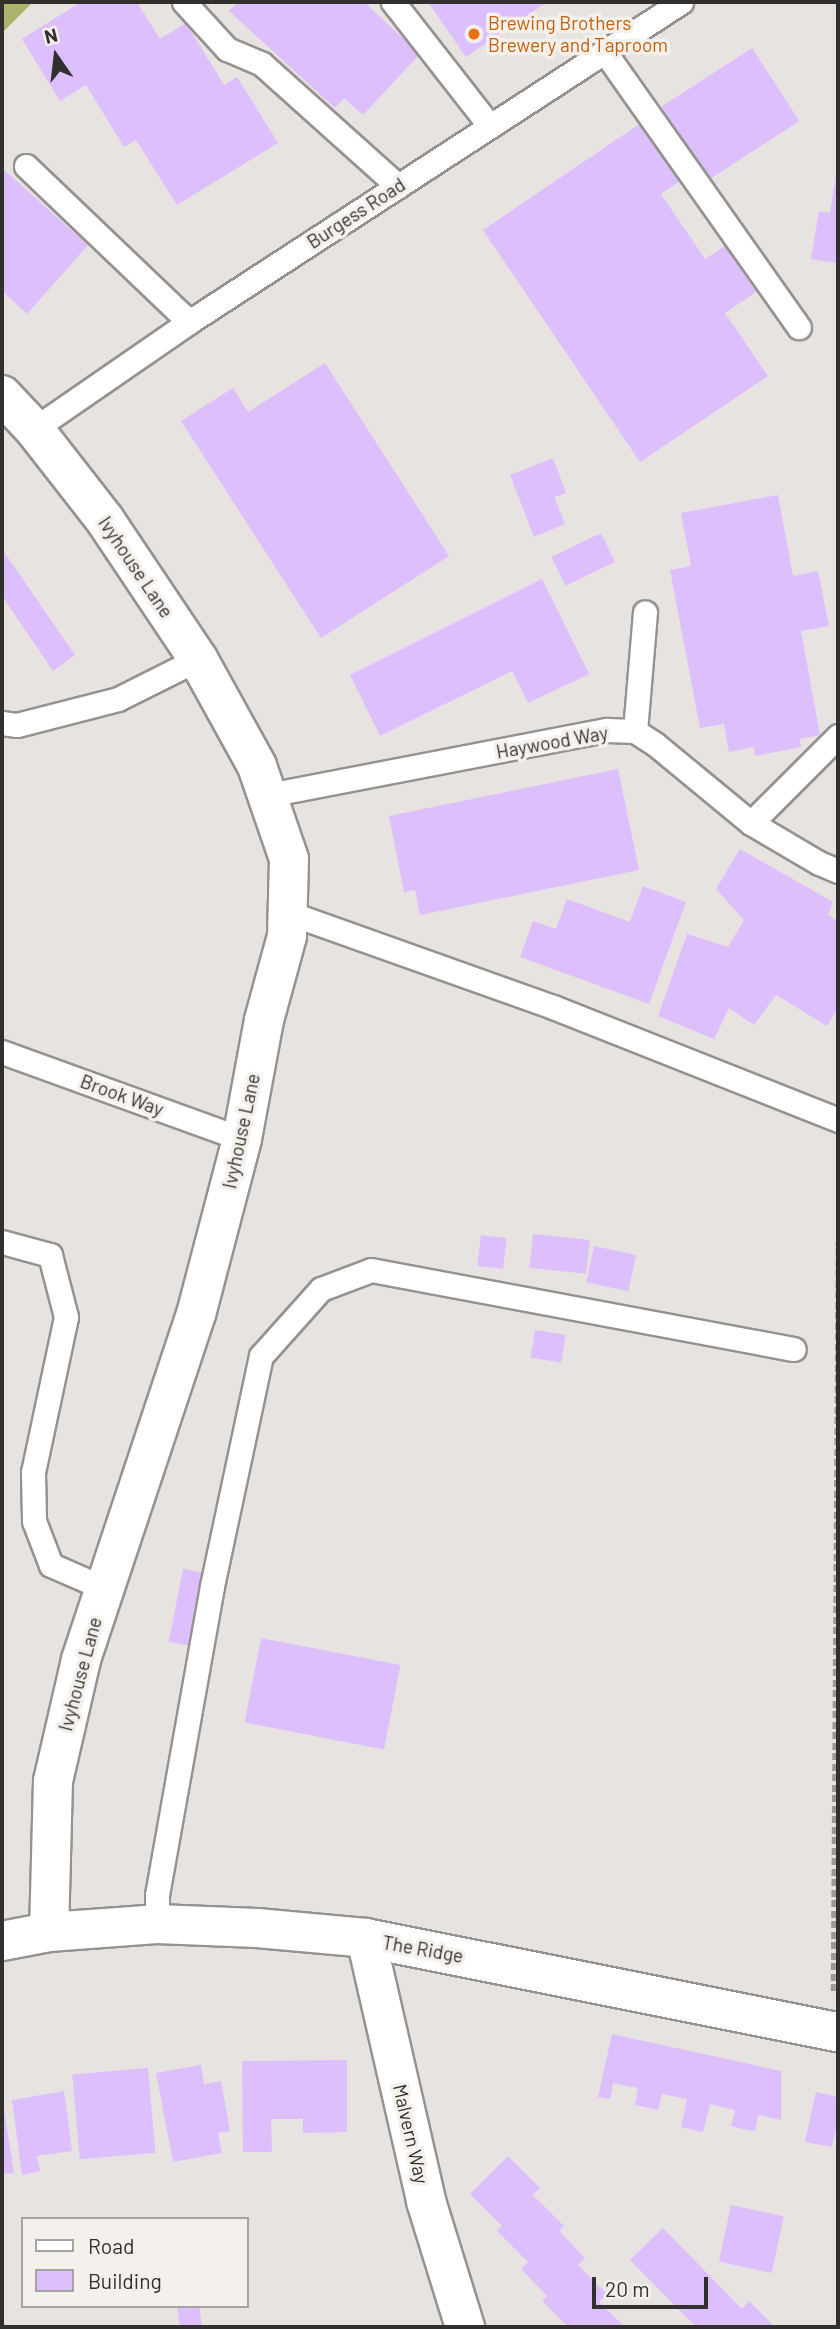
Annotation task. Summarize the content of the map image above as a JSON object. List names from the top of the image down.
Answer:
{
  "streets": {
    "street": ["Ivyhouse Lane", "The Ridge", "Malvern Way"],
    "lane": ["Burgess Road", "Haywood Way", "Brook Way"]
  },
  "crossings": [
    ["Burgess Road", "Ivyhouse Lane"],
    ["Ivyhouse Lane", "Haywood Way"],
    ["Ivyhouse Lane", "Brook Way"],
    ["Ivyhouse Lane", "The Ridge"],
    ["The Ridge", "Malvern Way"]
  ],
  "places": ["Brewing Brothers Brewery and Taproom"],
  "legend": ["Road", "Building"],
  "scale_bar": "20 m",
  "north": "top"
}
